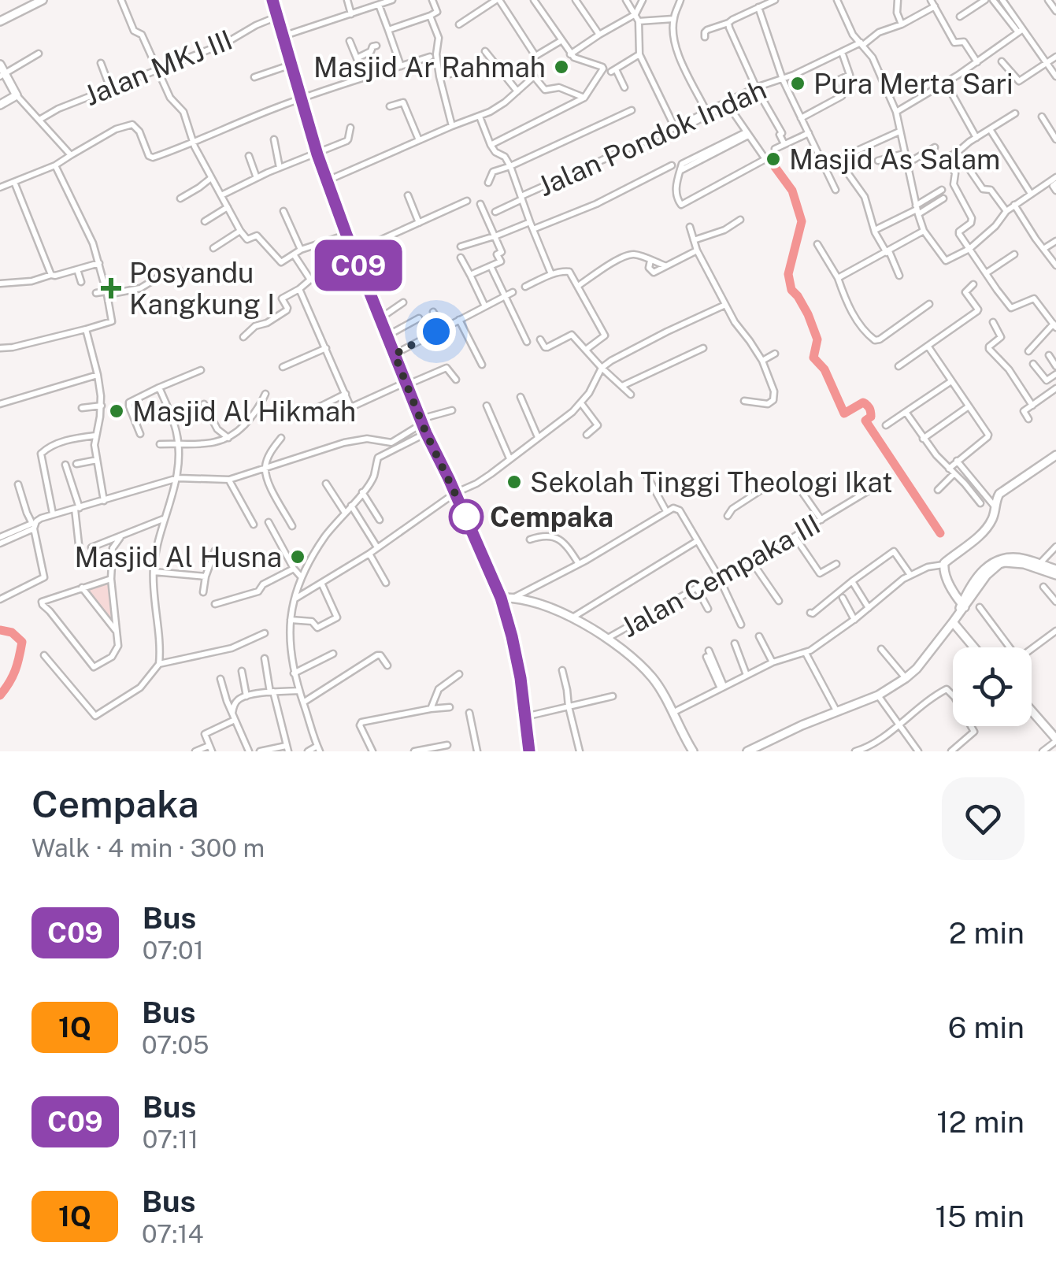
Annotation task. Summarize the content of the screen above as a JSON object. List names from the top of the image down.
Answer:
{
  "streets": {
    "street": ["Jalan MKJ III", "Jalan Pondok Indah", "Jalan Cempaka III"]
  },
  "places": {
    "other": [
      "Masjid Ar Rahmah",
      "Pura Merta Sari",
      "Masjid As Salam",
      "Masjid Al Hikmah",
      "Sekolah Tinggi Theologi Ikat",
      "Cempaka",
      "Masjid Al Husna"
    ],
    "health": ["Posyandu Kangkung I"]
  },
  "lines": ["bus line C09"],
  "page": {
    "on_map": "C09",
    "heading": ["Cempaka", "Walk · 4 min · 300 m"],
    "list": [
      {
        "mark": "C09",
        "name": "Bus",
        "note": "07:01",
        "value": "2 min"
      },
      {
        "mark": "1Q",
        "name": "Bus",
        "note": "07:05",
        "value": "6 min"
      },
      {
        "mark": "C09",
        "name": "Bus",
        "note": "07:11",
        "value": "12 min"
      },
      {
        "mark": "1Q",
        "name": "Bus",
        "note": "07:14",
        "value": "15 min"
      }
    ]
  }
}
